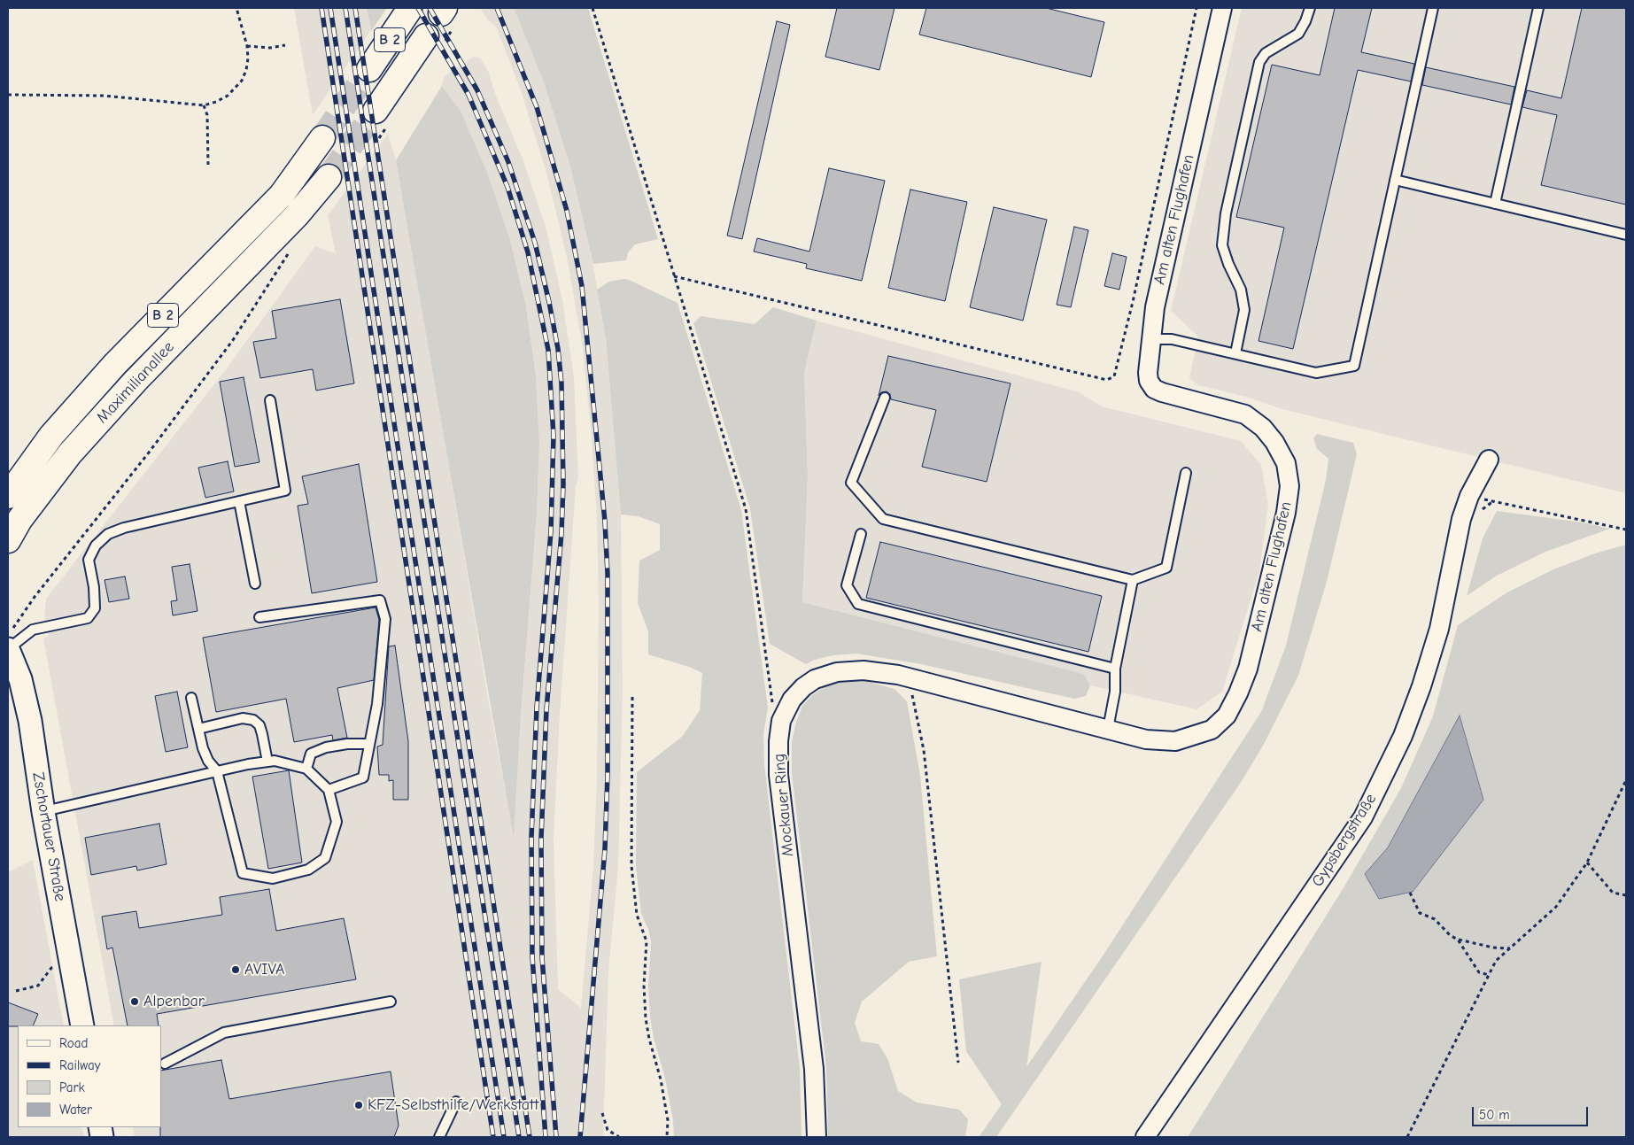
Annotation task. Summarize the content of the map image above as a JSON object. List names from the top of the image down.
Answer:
{
  "streets": {
    "highway": ["B 2", "Maximilianallee"],
    "street": [
      "Am alten Flughafen",
      "Mockauer Ring",
      "Zschortauer Straße",
      "Gypsbergstraße"
    ]
  },
  "crossings": [
    ["Am alten Flughafen", "Mockauer Ring"]
  ],
  "places": ["AVIVA", "Alpenbar", "KFZ-Selbsthilfe/Werkstatt"],
  "legend": [
    "Road",
    "Railway",
    "Park",
    "Water"
  ],
  "scale_bar": "50 m"
}
